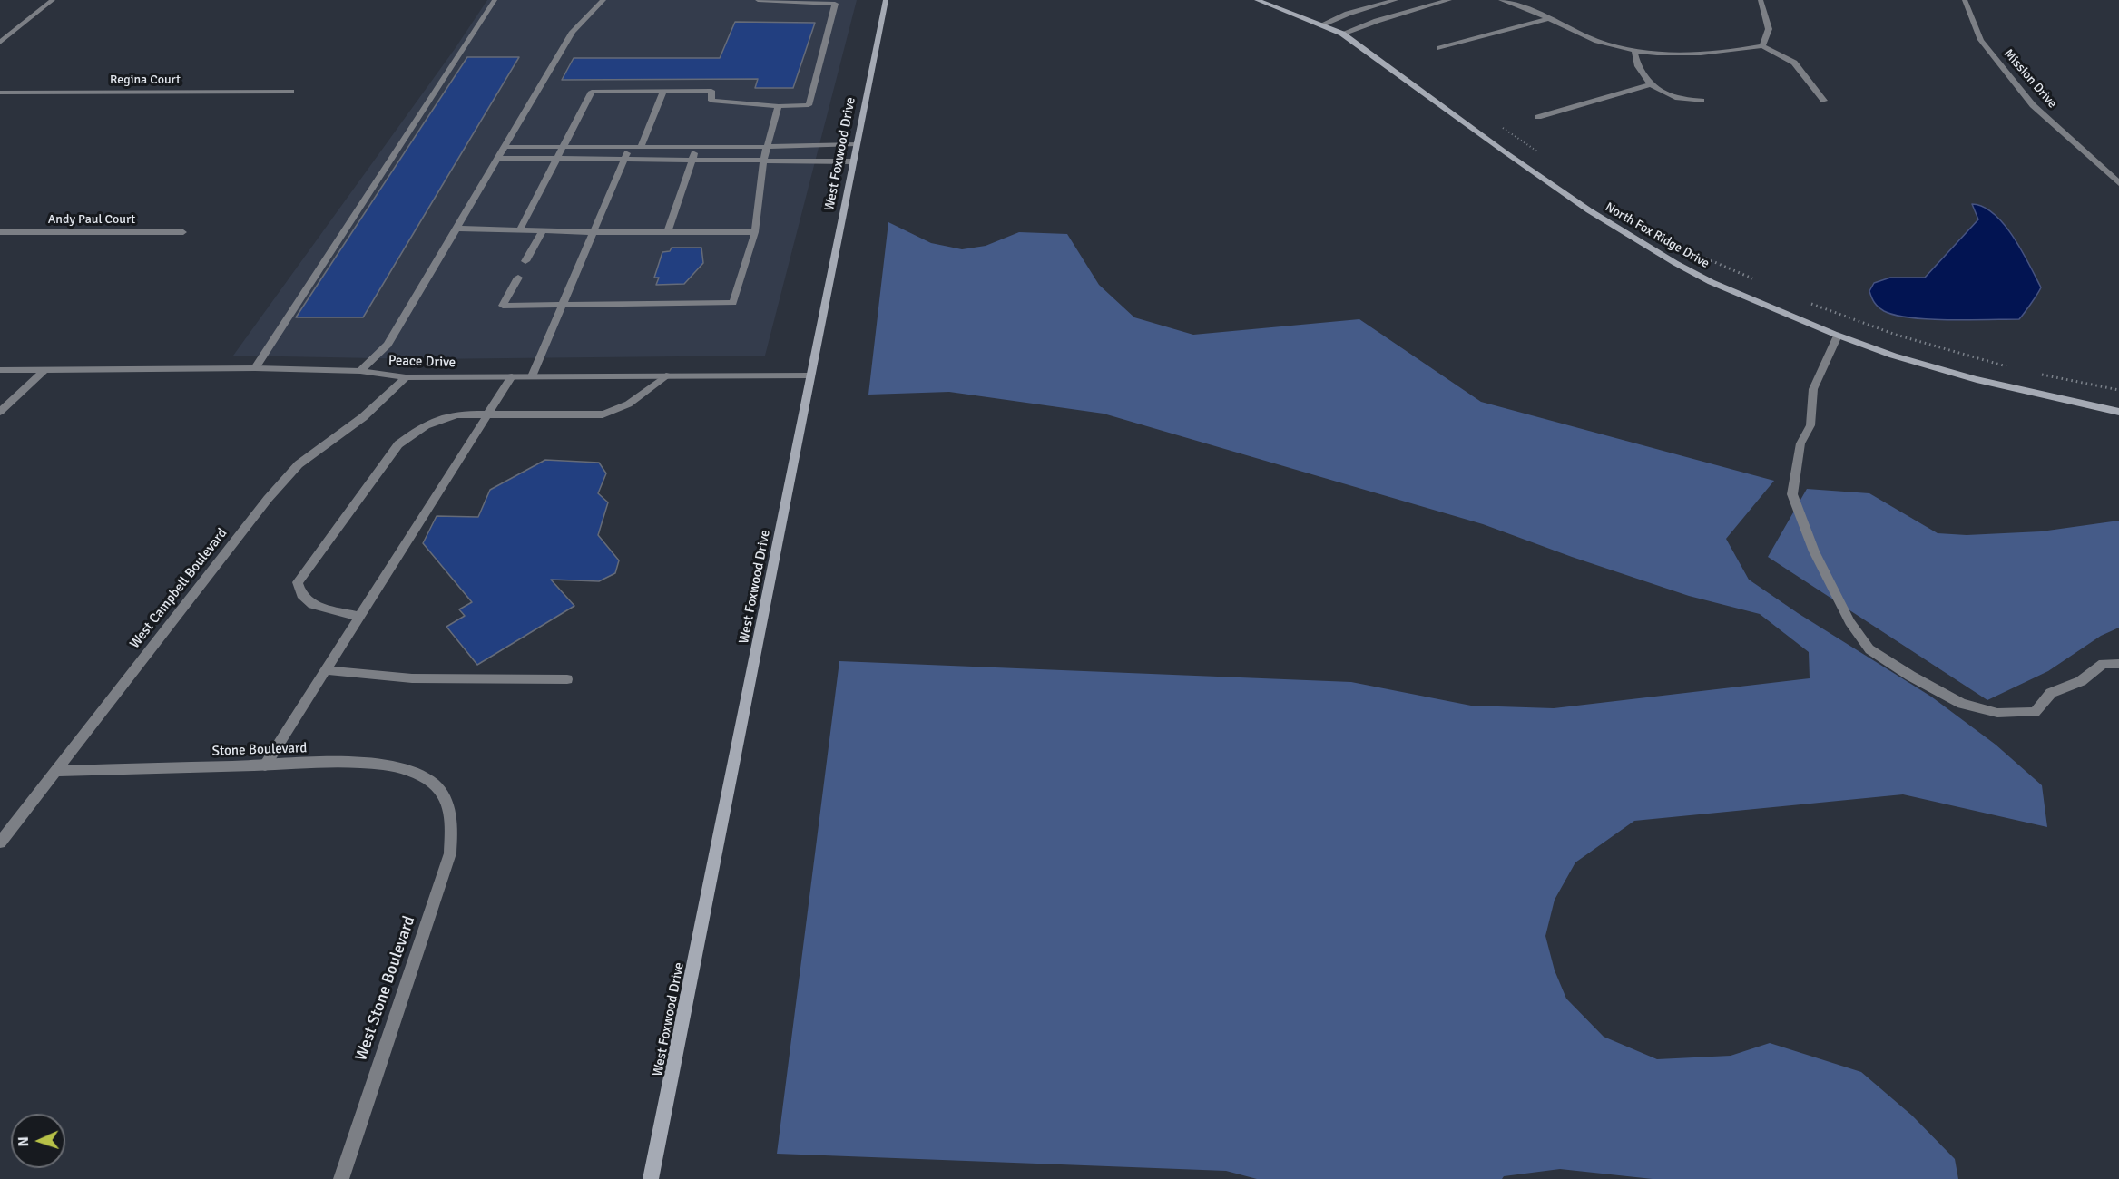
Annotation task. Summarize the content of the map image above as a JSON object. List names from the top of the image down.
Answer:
{
  "streets": {
    "main road": ["West Foxwood Drive", "North Fox Ridge Drive"],
    "street": [
      "Mission Drive",
      "Regina Court",
      "Andy Paul Court",
      "Peace Drive",
      "West Campbell Boulevard",
      "Stone Boulevard",
      "West Stone Boulevard"
    ]
  },
  "crossings": [
    ["West Foxwood Drive", "Peace Drive"],
    ["Peace Drive", "West Campbell Boulevard"],
    ["West Campbell Boulevard", "Stone Boulevard"],
    ["Stone Boulevard", "West Stone Boulevard"]
  ],
  "north": "left"
}
